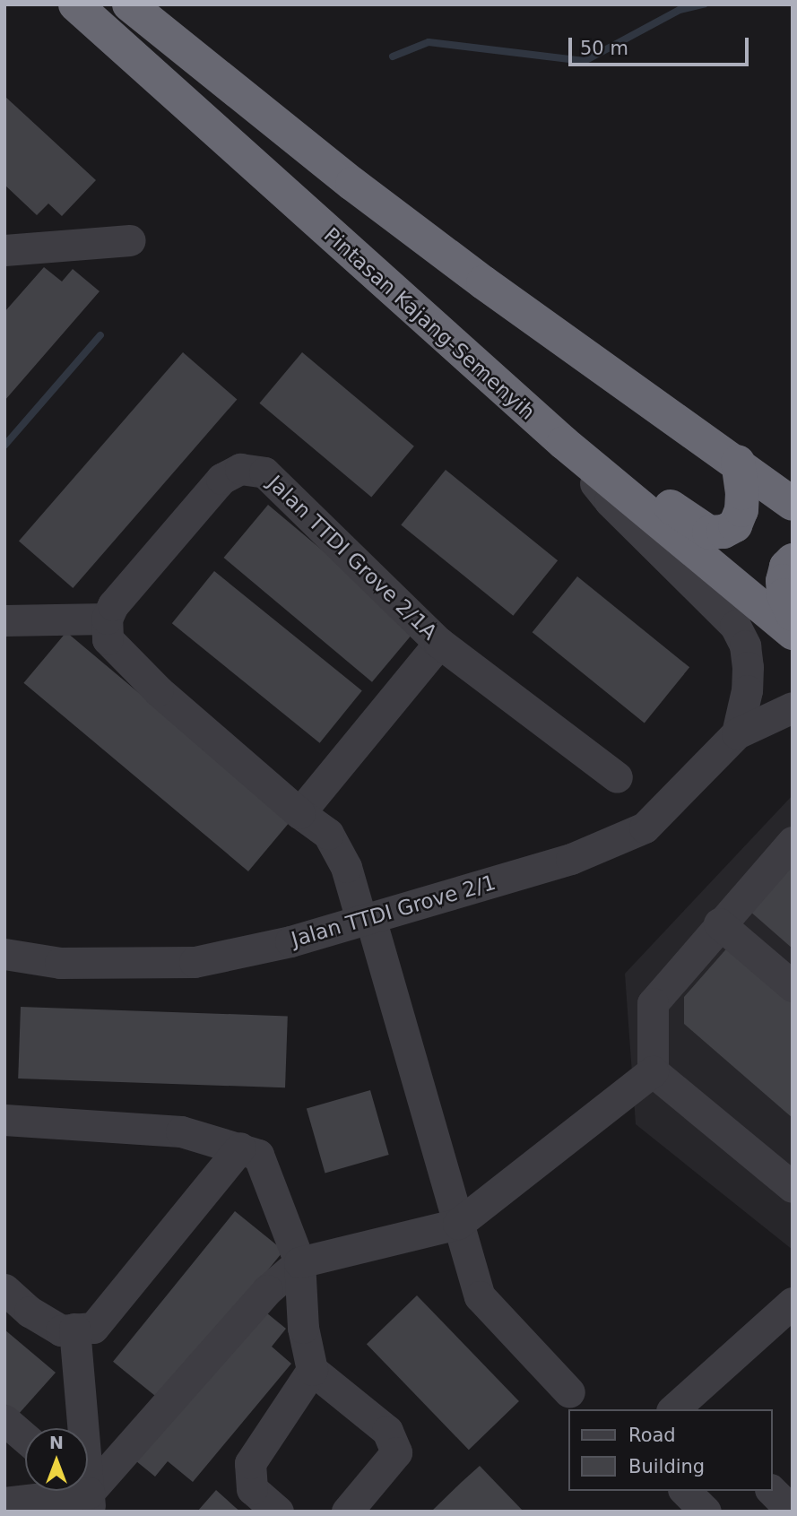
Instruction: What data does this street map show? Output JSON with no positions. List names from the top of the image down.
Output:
{
  "streets": {
    "highway": ["Pintasan Kajang-Semenyih"],
    "street": ["Jalan TTDI Grove 2/1A", "Jalan TTDI Grove 2/1"]
  },
  "legend": ["Road", "Building"],
  "scale_bar": "50 m",
  "north": "top"
}
